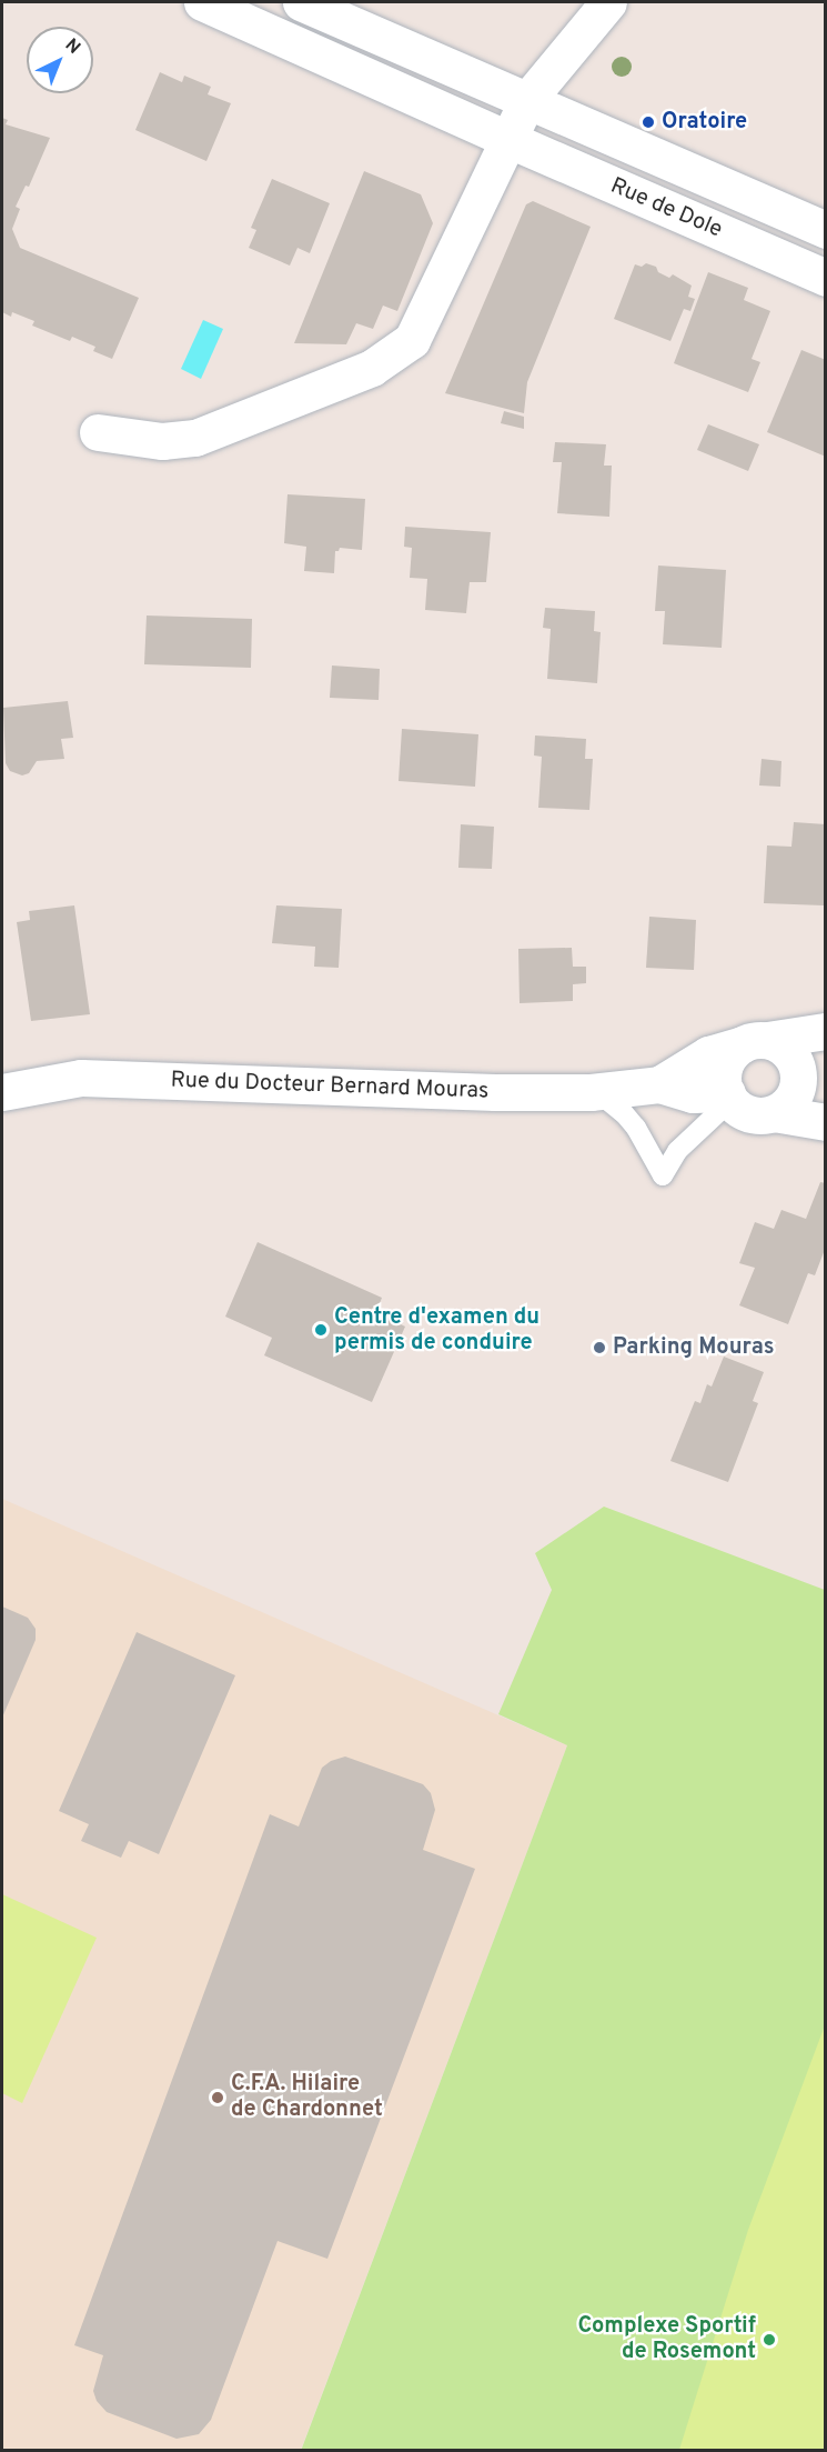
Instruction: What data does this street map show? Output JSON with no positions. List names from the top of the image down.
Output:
{
  "streets": {
    "street": ["Rue de Dole", "Rue du Docteur Bernard Mouras"]
  },
  "places": [
    "Oratoire",
    "Centre d'examen du permis de conduire",
    "Parking Mouras",
    "C.F.A. Hilaire de Chardonnet",
    "Complexe Sportif de Rosemont"
  ],
  "north": "top right"
}
